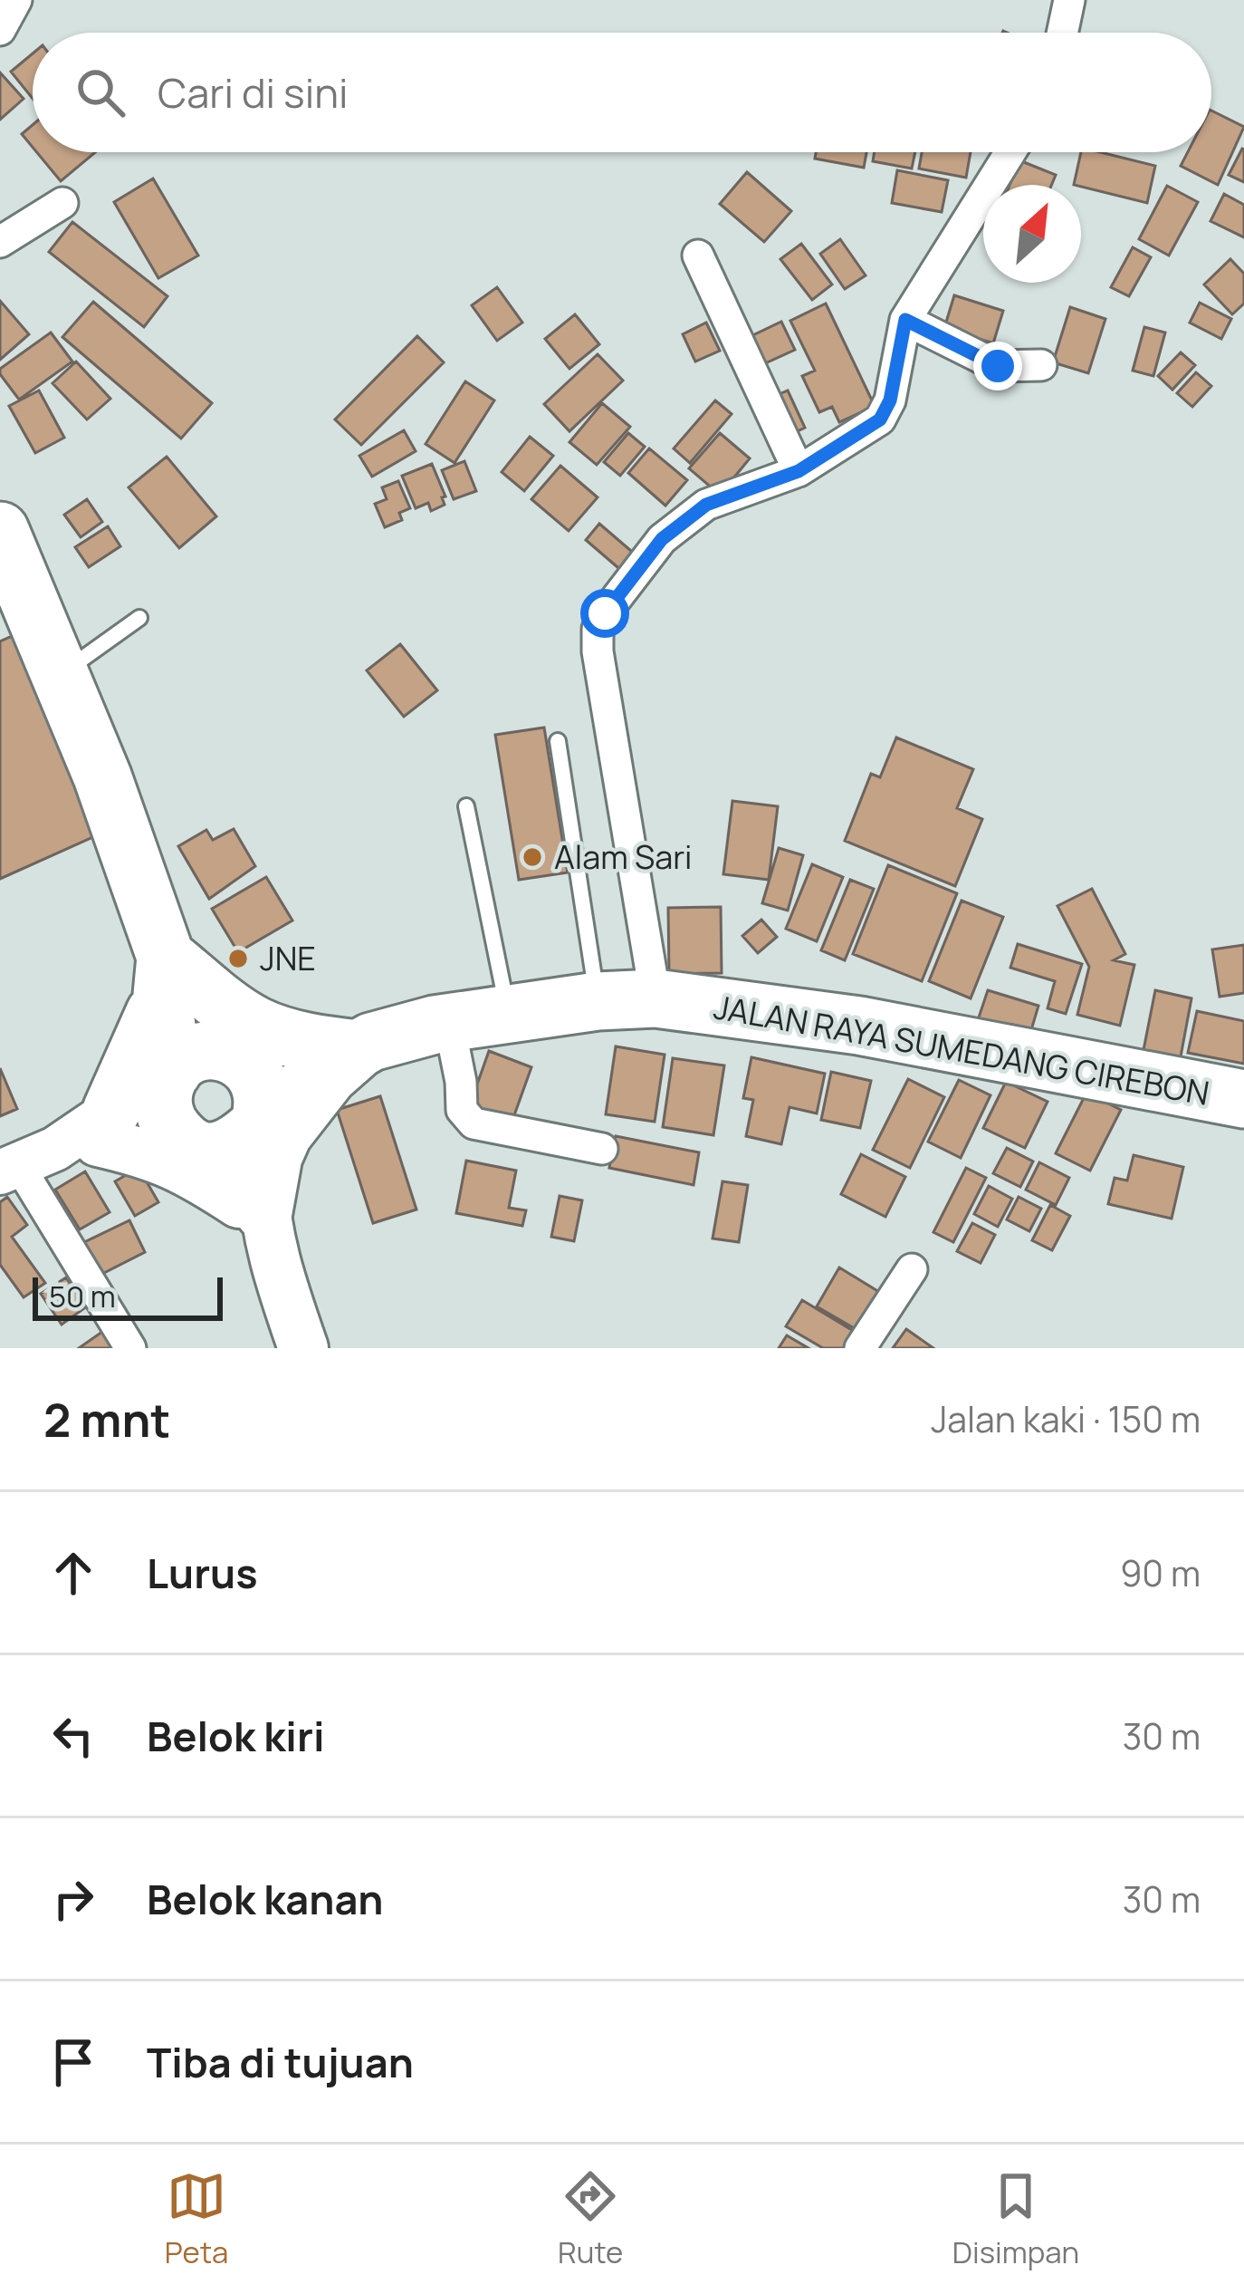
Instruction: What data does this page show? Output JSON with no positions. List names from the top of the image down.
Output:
{
  "streets": {
    "highway": ["JALAN RAYA SUMEDANG CIREBON"]
  },
  "places": ["Alam Sari", "JNE"],
  "scale_bar": "50 m",
  "north": "top right",
  "page": {
    "search": "Cari di sini",
    "scale": "50 m",
    "heading": ["2 mnt", "Jalan kaki · 150 m"],
    "list": [
      ["Lurus", "90 m"],
      ["Belok kiri", "30 m"],
      ["Belok kanan", "30 m"],
      "Tiba di tujuan"
    ],
    "nav": ["Peta", "Rute", "Disimpan"]
  }
}
